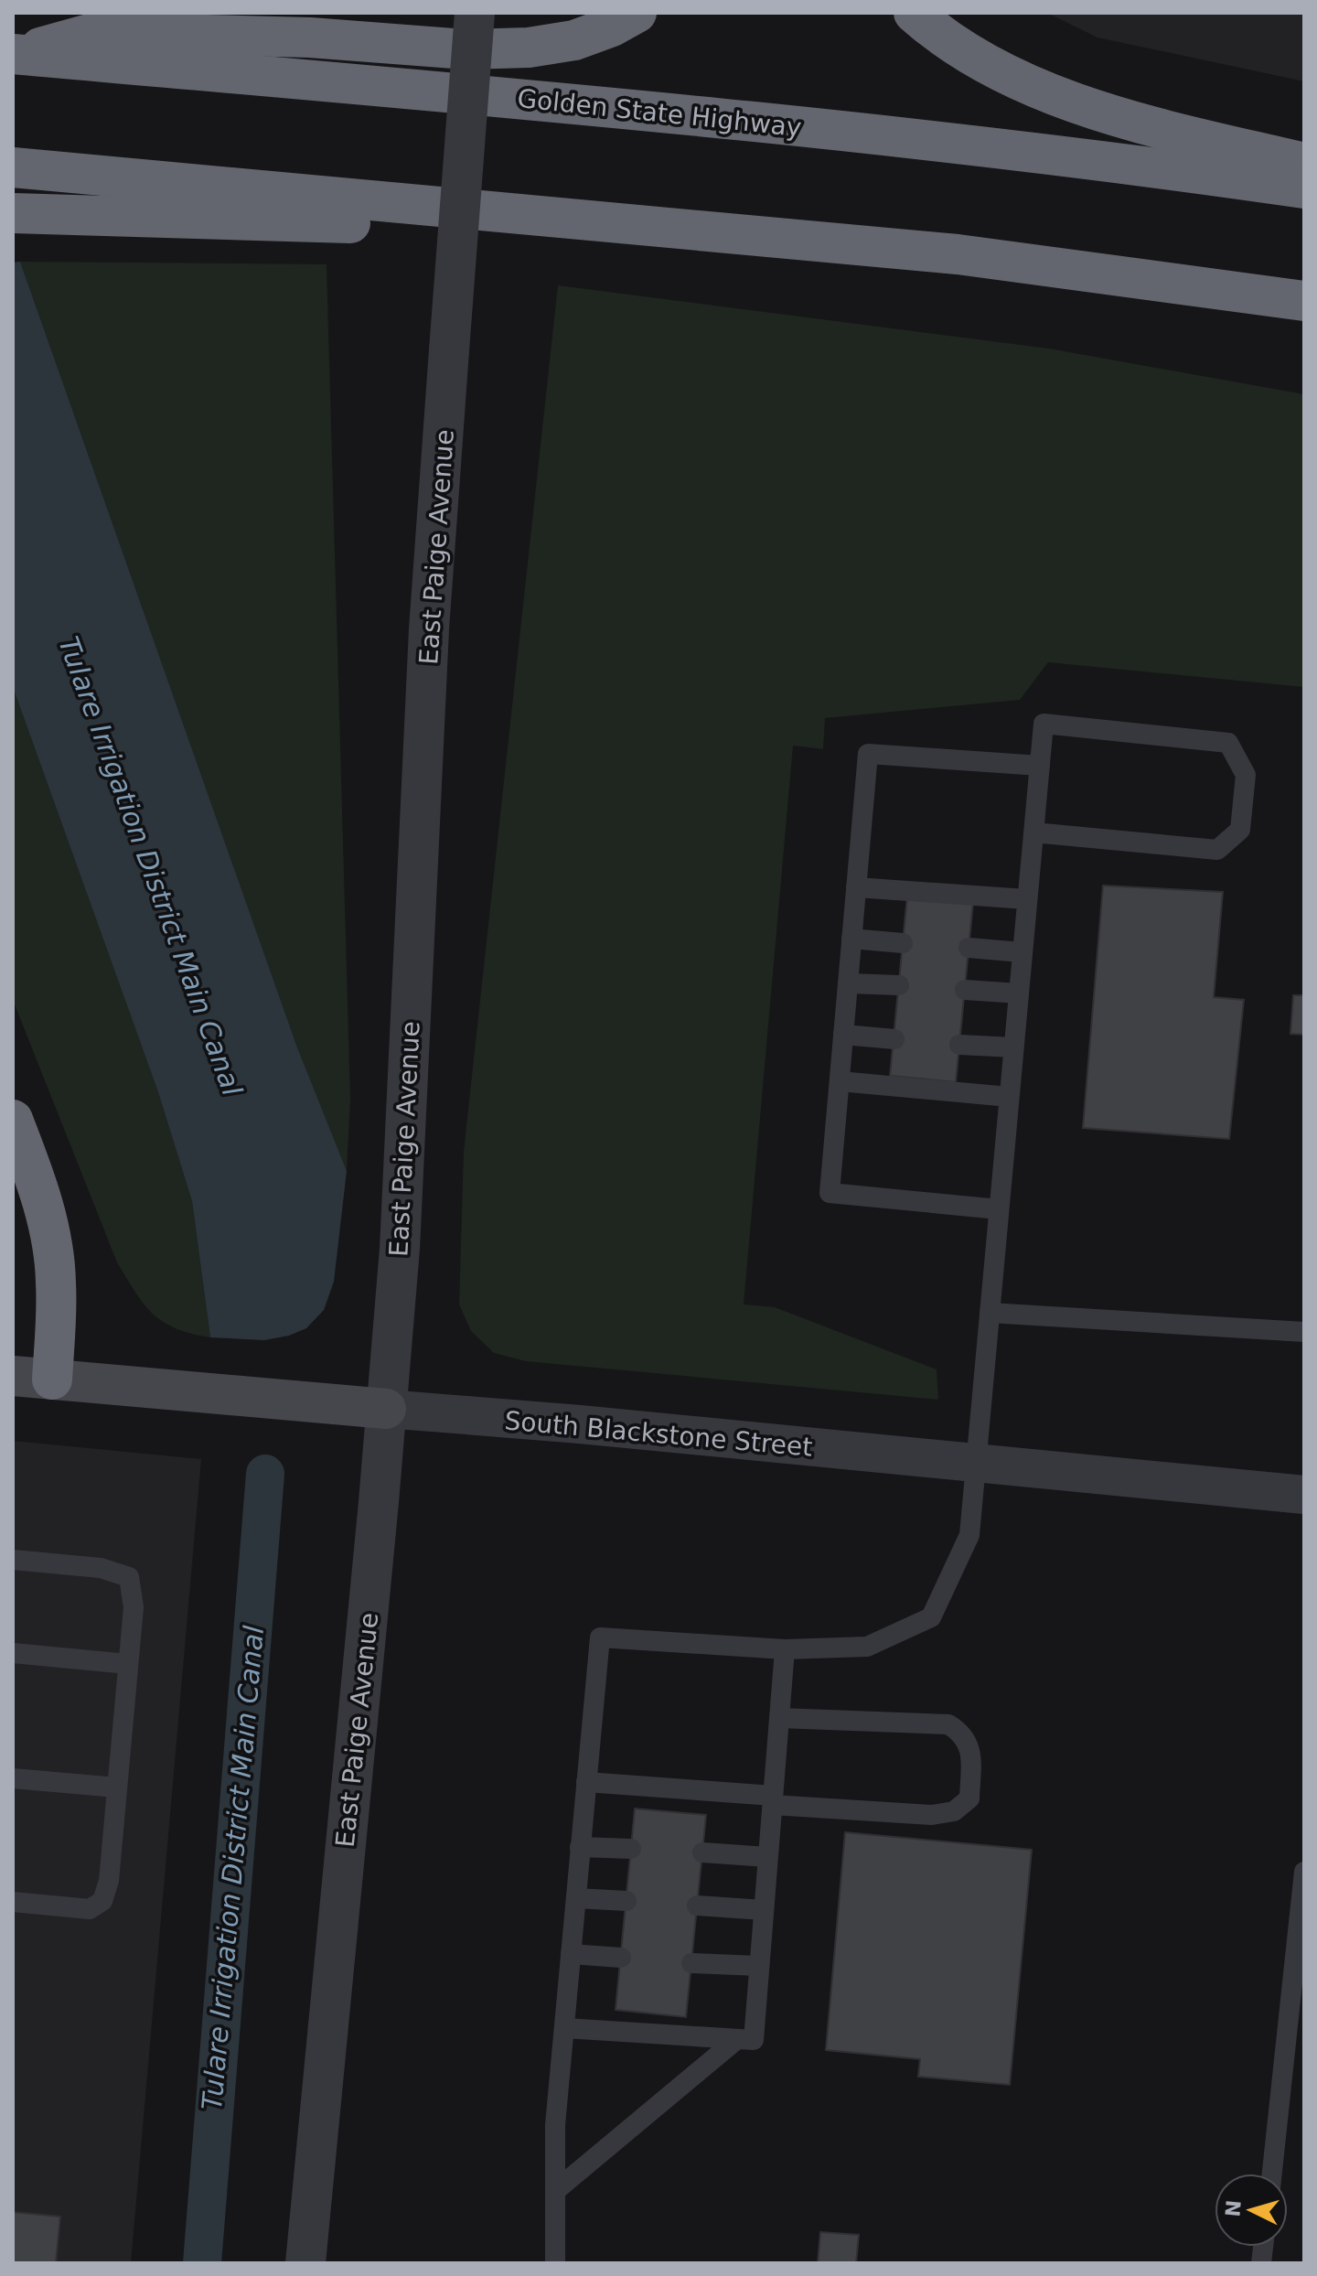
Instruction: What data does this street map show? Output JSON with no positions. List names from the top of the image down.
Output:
{
  "streets": {
    "highway": ["Golden State Highway"],
    "main road": ["South Blackstone Street"],
    "street": ["East Paige Avenue"]
  },
  "crossings": [
    ["East Paige Avenue", "South Blackstone Street"]
  ],
  "water": ["Tulare Irrigation District Main Canal"],
  "north": "left"
}
